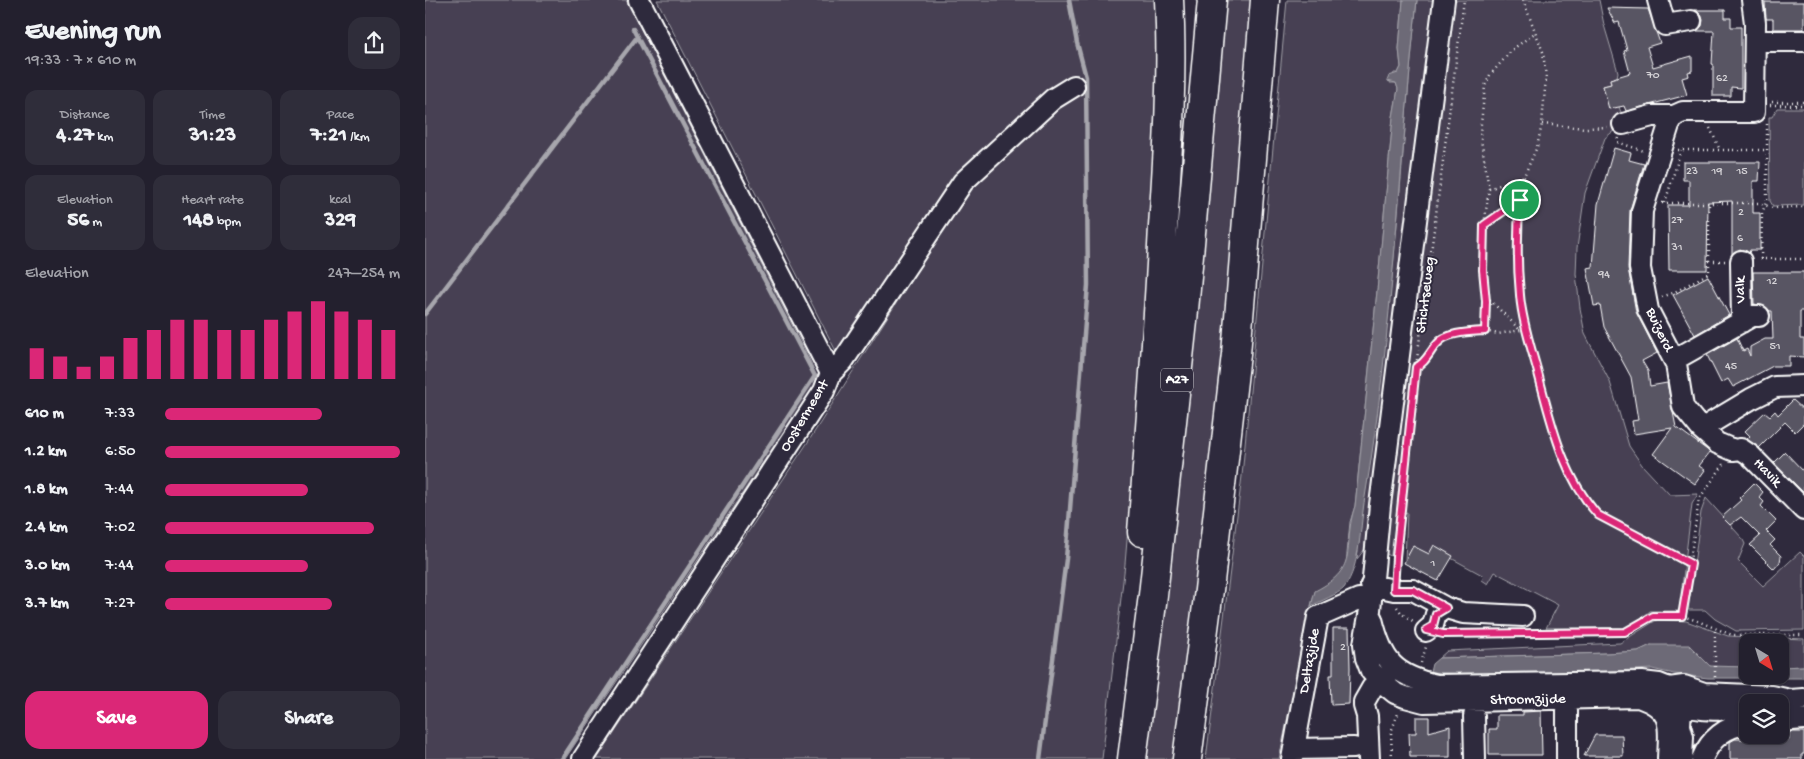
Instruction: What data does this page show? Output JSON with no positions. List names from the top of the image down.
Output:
{
  "streets": {
    "highway": ["A27"],
    "street": [
      "Valk",
      "Stichtseweg",
      "Buizerd",
      "Oostermeent",
      "Havik",
      "Deltazijde",
      "Stroomzijde"
    ]
  },
  "crossings": [
    ["Valk", "Buizerd"],
    ["Stichtseweg", "Deltazijde"],
    ["Stichtseweg", "Stroomzijde"],
    ["Buizerd", "Havik"]
  ],
  "house_numbers": [
    "70",
    "62",
    "23",
    "19",
    "15",
    "2",
    "27",
    "6",
    "31",
    "94",
    "12",
    "51",
    "45",
    "1",
    "2"
  ],
  "north": "bottom right",
  "page": {
    "heading": ["Evening run", "19:33 · 7 × 610 m"],
    "stats": [
      ["Distance", "4.27 km"],
      ["Time", "31:23"],
      ["Pace", "7:21 /km"],
      ["Elevation", "56 m"],
      ["Heart rate", "148 bpm"],
      ["kcal", "329"]
    ],
    "chart": ["Elevation", "247–254 m"],
    "list": [
      {
        "name": "610 m",
        "note": "7:33"
      },
      {
        "name": "1.2 km",
        "note": "6:50"
      },
      {
        "name": "1.8 km",
        "note": "7:44"
      },
      {
        "name": "2.4 km",
        "note": "7:02"
      },
      {
        "name": "3.0 km",
        "note": "7:44"
      },
      {
        "name": "3.7 km",
        "note": "7:27"
      }
    ],
    "buttons": ["Save", "Share"]
  }
}
